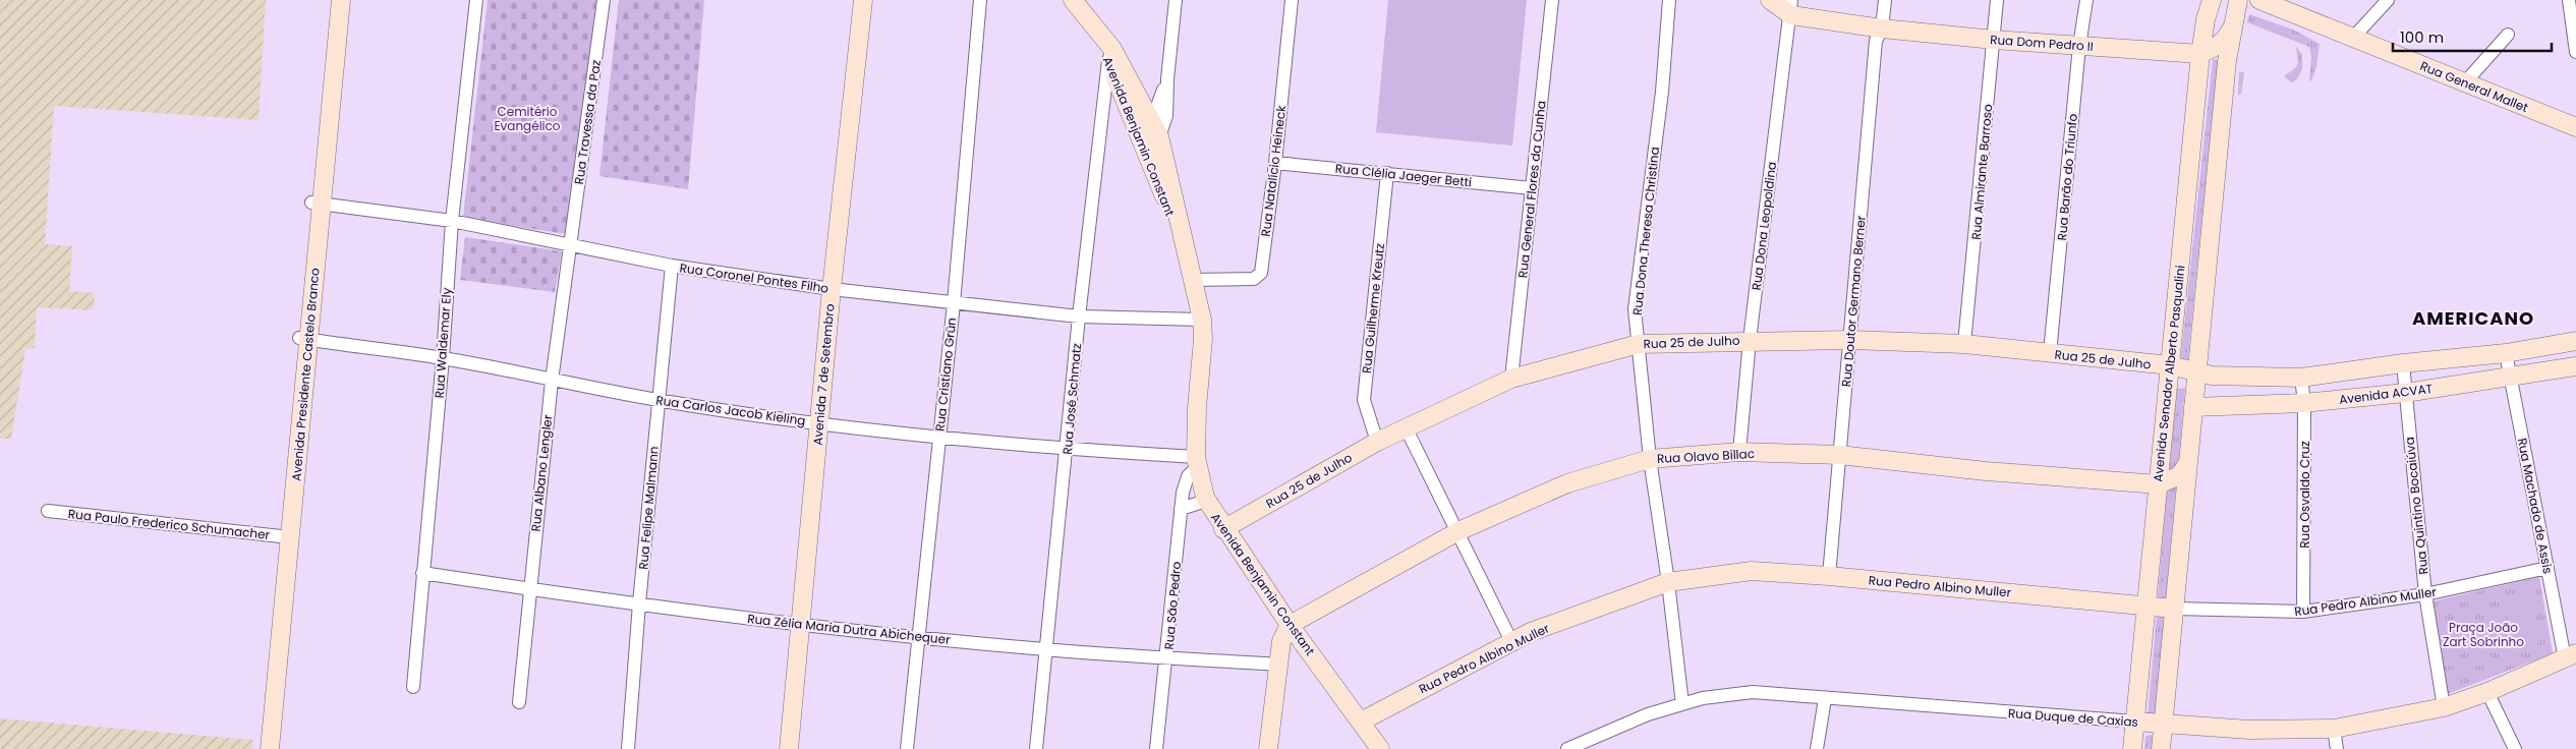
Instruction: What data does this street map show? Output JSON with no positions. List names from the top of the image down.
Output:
{
  "streets": {
    "street": [
      "Rua Dom Pedro II",
      "Rua General Mallet",
      "Rua Travessa da Paz",
      "Avenida Benjamin Constant",
      "Rua Natalício Heineck",
      "Rua Almirante Barroso",
      "Rua Clélia Jaeger Betti",
      "Rua Barão do Triunfo",
      "Rua General Flores da Cunha",
      "Rua Dona Leopoldina",
      "Rua Dona Theresa Christina",
      "Rua Coronel Pontes Filho",
      "Rua Doutor Germano Berner",
      "Rua Guilherme Kreutz",
      "Rua 25 de Julho",
      "Rua Waldemar Ely",
      "Avenida Senador Alberto Pasqualini",
      "Avenida Presidente Castelo Branco",
      "Avenida 7 de Setembro",
      "Rua Cristiano Grün",
      "Avenida ACVAT",
      "Rua José Schmatz",
      "Rua Carlos Jacob Kieling",
      "Rua Olavo Billac",
      "Rua Albano Lengler",
      "Rua Osvaldo Cruz",
      "Rua Quintino Bocaiúva",
      "Rua Machado de Assis",
      "Rua Felipe Malmann",
      "Rua Paulo Frederico Schumacher",
      "Rua Pedro Albino Muller",
      "Rua São Pedro",
      "Rua Zélia Maria Dutra Abichequer",
      "Rua Duque de Caxias"
    ]
  },
  "crossings": [
    ["Rua Dom Pedro II", "Rua Almirante Barroso"],
    ["Rua Dom Pedro II", "Rua Barão do Triunfo"],
    ["Rua Dom Pedro II", "Rua Dona Leopoldina"],
    ["Rua Dom Pedro II", "Rua Doutor Germano Berner"],
    ["Rua Dom Pedro II", "Avenida Senador Alberto Pasqualini"],
    ["Rua Travessa da Paz", "Rua Coronel Pontes Filho"],
    ["Rua Travessa da Paz", "Rua Albano Lengler"],
    ["Avenida Benjamin Constant", "Rua Natalício Heineck"],
    ["Avenida Benjamin Constant", "Rua Coronel Pontes Filho"],
    ["Avenida Benjamin Constant", "Rua 25 de Julho"],
    ["Avenida Benjamin Constant", "Rua José Schmatz"],
    ["Avenida Benjamin Constant", "Rua Carlos Jacob Kieling"],
    ["Avenida Benjamin Constant", "Rua Olavo Billac"],
    ["Avenida Benjamin Constant", "Rua Pedro Albino Muller"],
    ["Avenida Benjamin Constant", "Rua São Pedro"],
    ["Rua Natalício Heineck", "Rua Clélia Jaeger Betti"],
    ["Rua Almirante Barroso", "Rua 25 de Julho"],
    ["Rua Clélia Jaeger Betti", "Rua General Flores da Cunha"],
    ["Rua Clélia Jaeger Betti", "Rua Guilherme Kreutz"],
    ["Rua Barão do Triunfo", "Rua 25 de Julho"],
    ["Rua General Flores da Cunha", "Rua 25 de Julho"],
    ["Rua Dona Leopoldina", "Rua 25 de Julho"],
    ["Rua Dona Leopoldina", "Rua Olavo Billac"],
    ["Rua Dona Theresa Christina", "Rua 25 de Julho"],
    ["Rua Dona Theresa Christina", "Rua Olavo Billac"],
    ["Rua Dona Theresa Christina", "Rua Pedro Albino Muller"],
    ["Rua Dona Theresa Christina", "Rua Duque de Caxias"],
    ["Rua Coronel Pontes Filho", "Rua Waldemar Ely"],
    ["Rua Coronel Pontes Filho", "Avenida Presidente Castelo Branco"],
    ["Rua Coronel Pontes Filho", "Avenida 7 de Setembro"],
    ["Rua Coronel Pontes Filho", "Rua Cristiano Grün"],
    ["Rua Coronel Pontes Filho", "Rua José Schmatz"],
    ["Rua Coronel Pontes Filho", "Rua Albano Lengler"],
    ["Rua Coronel Pontes Filho", "Rua Felipe Malmann"],
    ["Rua Doutor Germano Berner", "Rua 25 de Julho"],
    ["Rua Doutor Germano Berner", "Rua Olavo Billac"],
    ["Rua Doutor Germano Berner", "Rua Pedro Albino Muller"],
    ["Rua Guilherme Kreutz", "Rua 25 de Julho"],
    ["Rua 25 de Julho", "Avenida Senador Alberto Pasqualini"],
    ["Rua Waldemar Ely", "Rua Carlos Jacob Kieling"],
    ["Rua Waldemar Ely", "Rua Zélia Maria Dutra Abichequer"],
    ["Avenida Senador Alberto Pasqualini", "Avenida ACVAT"],
    ["Avenida Senador Alberto Pasqualini", "Rua Olavo Billac"],
    ["Avenida Senador Alberto Pasqualini", "Rua Pedro Albino Muller"],
    ["Avenida Senador Alberto Pasqualini", "Rua Duque de Caxias"],
    ["Avenida Presidente Castelo Branco", "Rua Carlos Jacob Kieling"],
    ["Avenida Presidente Castelo Branco", "Rua Paulo Frederico Schumacher"],
    ["Avenida 7 de Setembro", "Rua Carlos Jacob Kieling"],
    ["Avenida 7 de Setembro", "Rua Zélia Maria Dutra Abichequer"],
    ["Rua Cristiano Grün", "Rua Carlos Jacob Kieling"],
    ["Rua Cristiano Grün", "Rua Zélia Maria Dutra Abichequer"],
    ["Avenida ACVAT", "Rua Osvaldo Cruz"],
    ["Avenida ACVAT", "Rua Quintino Bocaiúva"],
    ["Avenida ACVAT", "Rua Machado de Assis"],
    ["Rua José Schmatz", "Rua Carlos Jacob Kieling"],
    ["Rua José Schmatz", "Rua Zélia Maria Dutra Abichequer"],
    ["Rua Carlos Jacob Kieling", "Rua Albano Lengler"],
    ["Rua Carlos Jacob Kieling", "Rua Felipe Malmann"],
    ["Rua Carlos Jacob Kieling", "Rua São Pedro"],
    ["Rua Albano Lengler", "Rua Zélia Maria Dutra Abichequer"],
    ["Rua Osvaldo Cruz", "Rua Pedro Albino Muller"],
    ["Rua Quintino Bocaiúva", "Rua Pedro Albino Muller"],
    ["Rua Quintino Bocaiúva", "Rua Duque de Caxias"],
    ["Rua Machado de Assis", "Rua Pedro Albino Muller"],
    ["Rua Machado de Assis", "Rua Duque de Caxias"],
    ["Rua Felipe Malmann", "Rua Zélia Maria Dutra Abichequer"],
    ["Rua São Pedro", "Rua Zélia Maria Dutra Abichequer"]
  ],
  "districts": ["AMERICANO"],
  "parks": ["Cemitério Evangélico", "Praça João Zart Sobrinho"],
  "scale_bar": "100 m"
}
